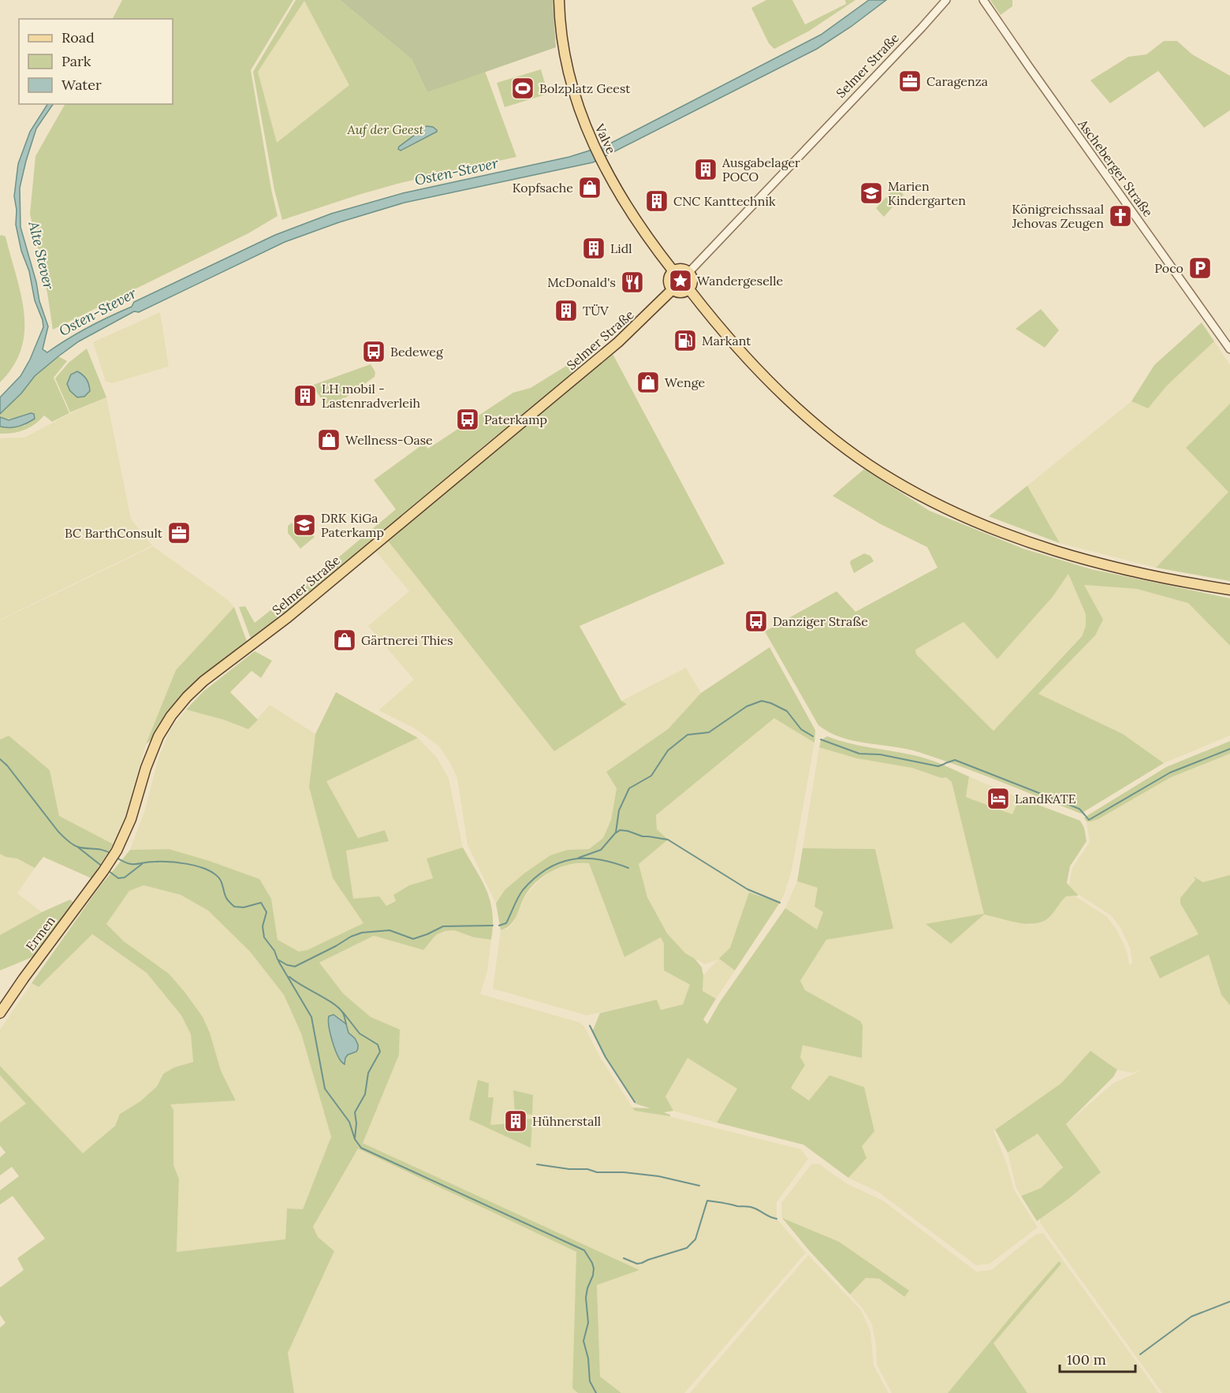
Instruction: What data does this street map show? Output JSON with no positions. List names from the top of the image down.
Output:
{
  "streets": {
    "main road": ["Selmer Straße", "Valve", "Ermen"],
    "street": ["Ascheberger Straße"]
  },
  "crossings": [
    ["Selmer Straße", "Valve"],
    ["Selmer Straße", "Ermen"]
  ],
  "water": ["Osten-Stever", "Alte Stever"],
  "parks": ["Auf der Geest"],
  "places": {
    "office": ["Caragenza", "BC BarthConsult"],
    "sports": ["Bolzplatz Geest"],
    "building": [
      "Ausgabelager POCO",
      "CNC Kanttechnik",
      "Lidl",
      "TÜV",
      "LH mobil - Lastenradverleih",
      "Hühnerstall"
    ],
    "shop": [
      "Kopfsache",
      "Wenge",
      "Wellness-Oase",
      "Gärtnerei Thies"
    ],
    "school or university": ["Marien Kindergarten", "DRK KiGa Paterkamp"],
    "church": ["Königreichssaal Jehovas Zeugen"],
    "parking": ["Poco"],
    "place": ["Wandergeselle"],
    "restaurant": ["McDonald's"],
    "fuel station": ["Markant"],
    "bus stop": ["Bedeweg", "Paterkamp", "Danziger Straße"],
    "hotel": ["LandKATE"]
  },
  "legend": ["Road", "Park", "Water"],
  "scale_bar": "100 m"
}
